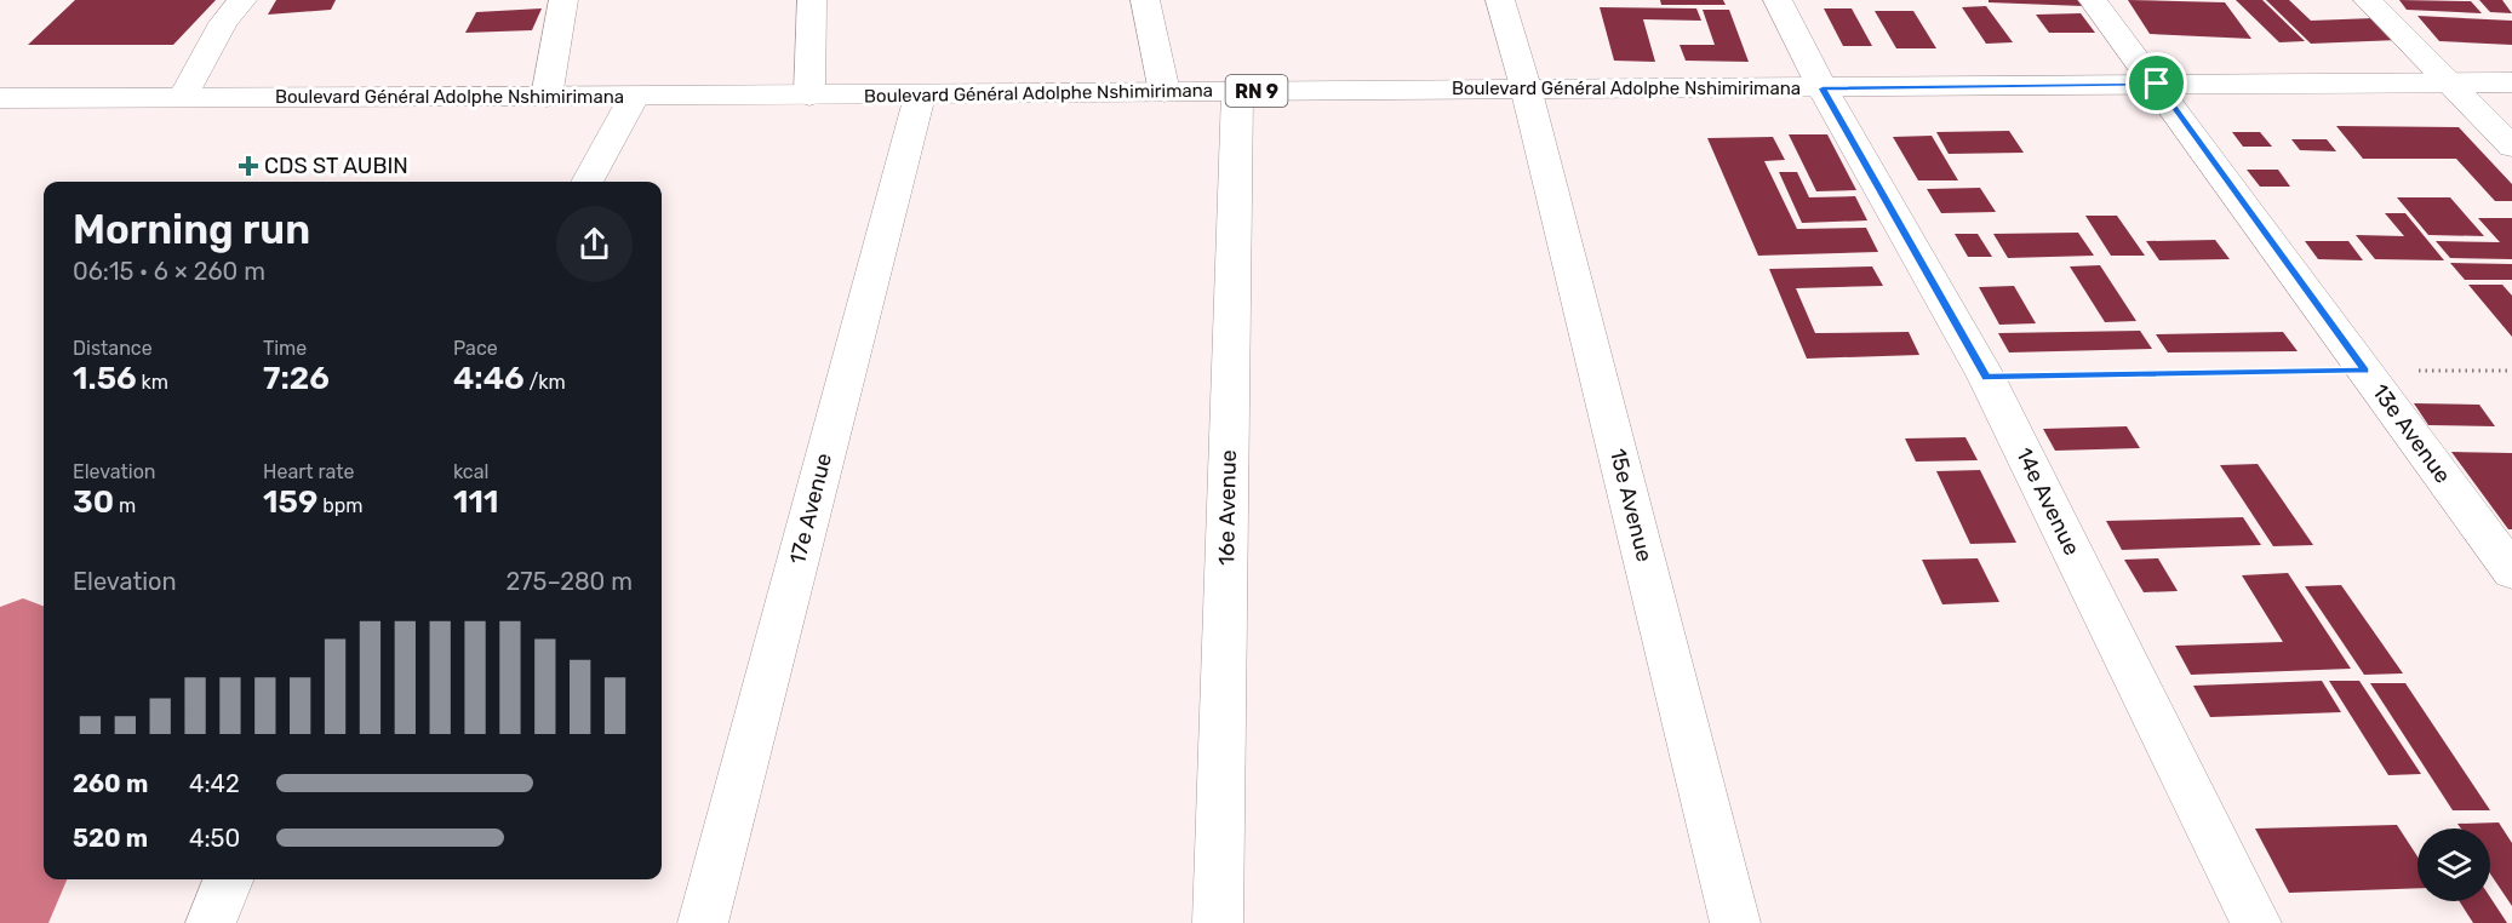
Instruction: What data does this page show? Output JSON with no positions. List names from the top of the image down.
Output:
{
  "streets": {
    "street": [
      "Boulevard Général Adolphe Nshimirimana",
      "RN 9",
      "13e Avenue",
      "14e Avenue",
      "15e Avenue",
      "16e Avenue",
      "17e Avenue"
    ]
  },
  "crossings": [
    ["Boulevard Général Adolphe Nshimirimana", "13e Avenue"],
    ["Boulevard Général Adolphe Nshimirimana", "14e Avenue"],
    ["Boulevard Général Adolphe Nshimirimana", "15e Avenue"],
    ["Boulevard Général Adolphe Nshimirimana", "16e Avenue"],
    ["Boulevard Général Adolphe Nshimirimana", "17e Avenue"]
  ],
  "places": {
    "health": ["CDS ST AUBIN"]
  },
  "page": {
    "heading": ["Morning run", "06:15 · 6 × 260 m"],
    "stats": [
      ["Distance", "1.56 km"],
      ["Time", "7:26"],
      ["Pace", "4:46 /km"],
      ["Elevation", "30 m"],
      ["Heart rate", "159 bpm"],
      ["kcal", "111"]
    ],
    "chart": ["Elevation", "275–280 m"],
    "list": [
      {
        "name": "260 m",
        "note": "4:42"
      },
      {
        "name": "520 m",
        "note": "4:50"
      }
    ]
  }
}
